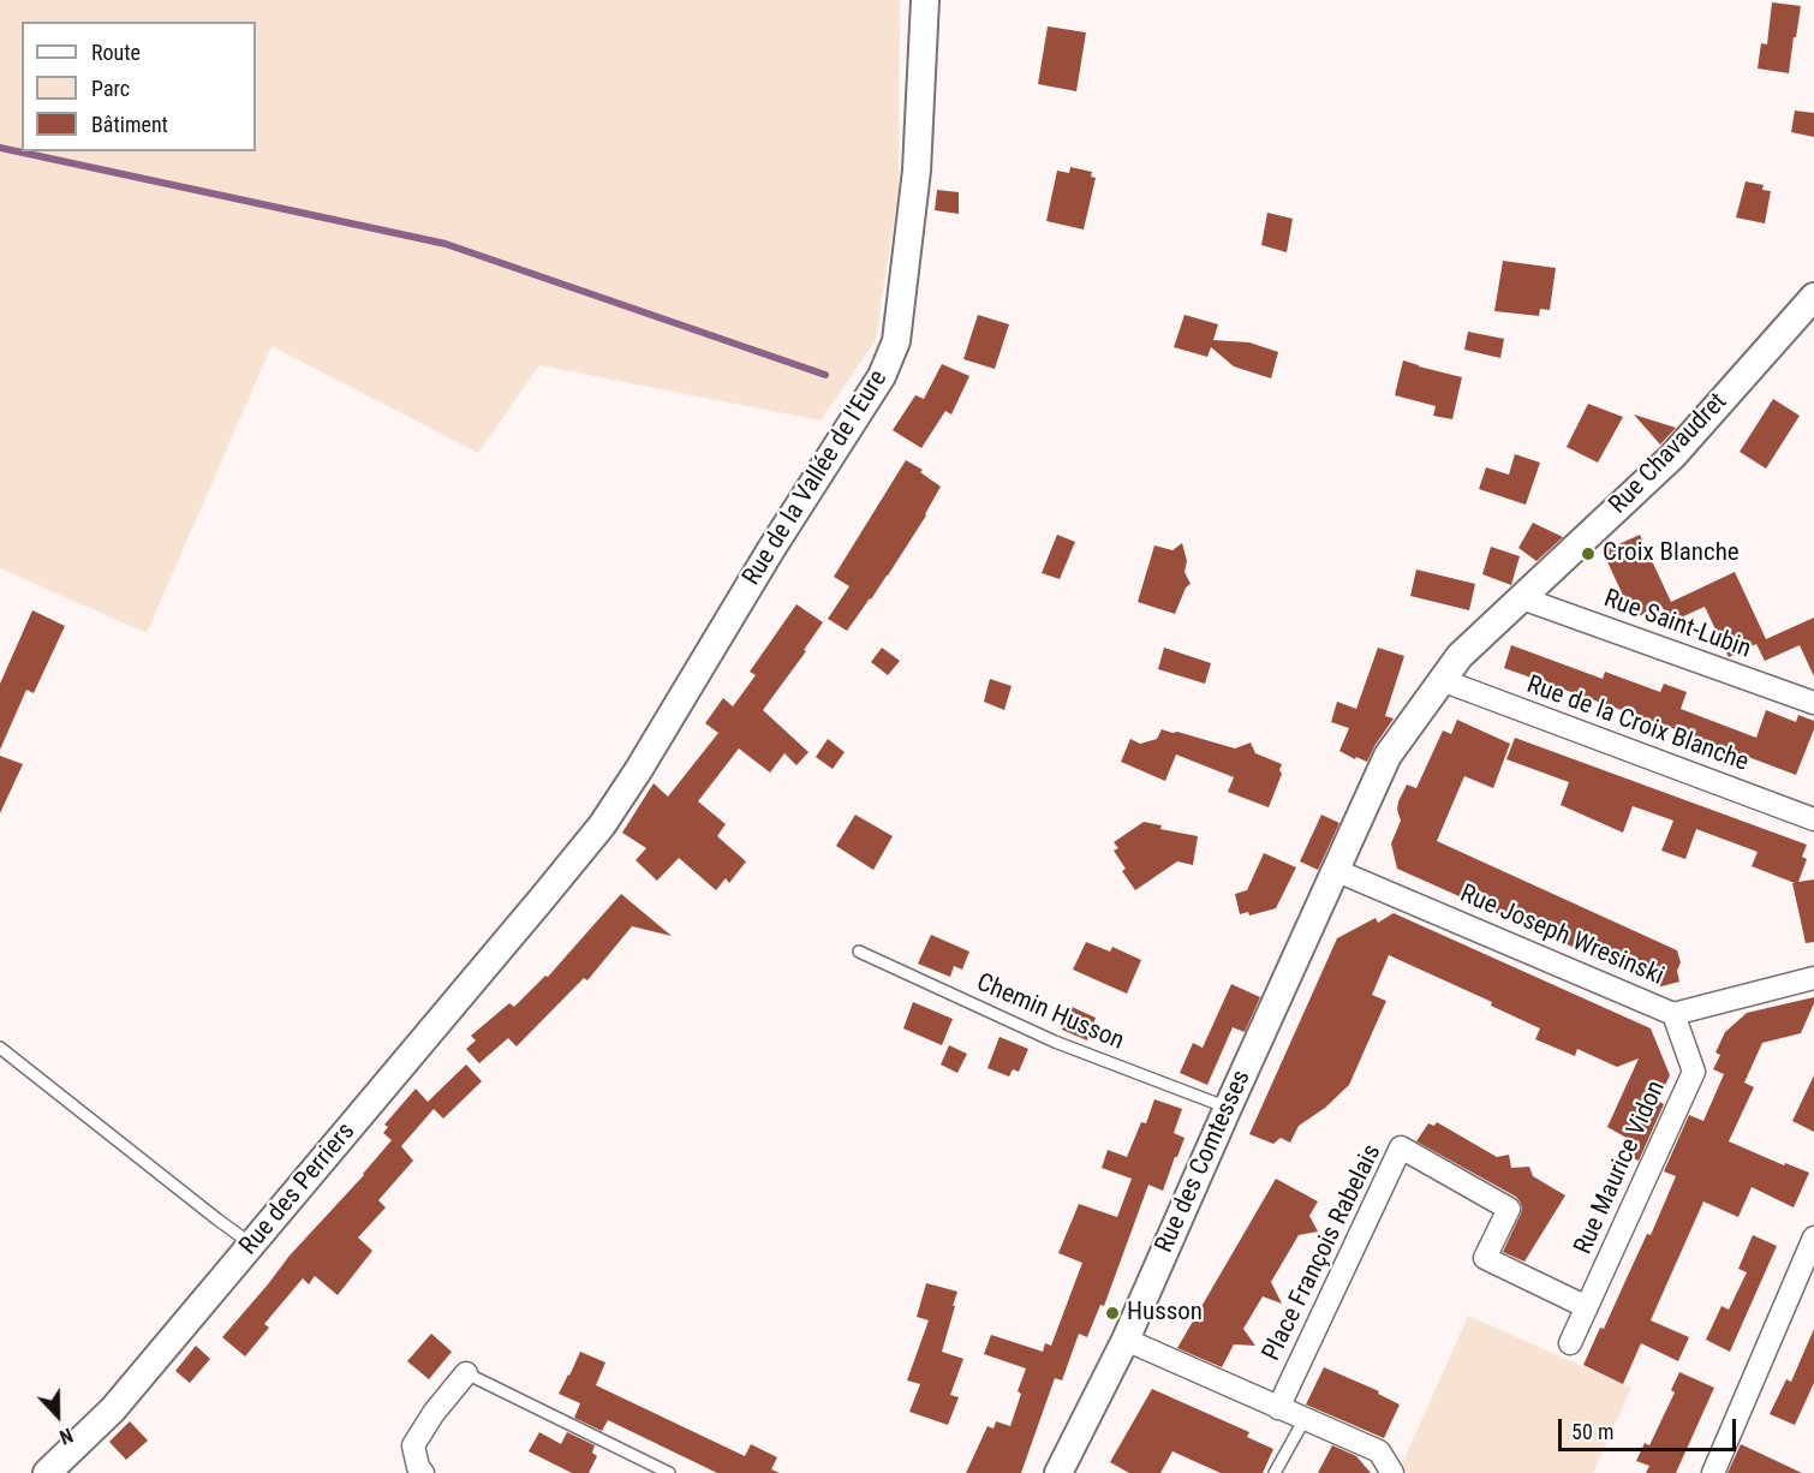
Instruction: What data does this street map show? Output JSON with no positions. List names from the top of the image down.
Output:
{
  "streets": {
    "street": [
      "Rue Chavaudret",
      "Rue de la Vallée de l'Eure",
      "Rue Saint-Lubin",
      "Rue de la Croix Blanche",
      "Rue Joseph Wresinski",
      "Rue des Comtesses",
      "Rue Maurice Vidon",
      "Rue des Perriers",
      "Place François Rabelais"
    ],
    "lane": ["Chemin Husson"]
  },
  "crossings": [
    ["Rue Chavaudret", "Rue Saint-Lubin"],
    ["Rue Chavaudret", "Rue de la Croix Blanche"],
    ["Rue Chavaudret", "Rue Joseph Wresinski"],
    ["Rue Chavaudret", "Rue des Comtesses"],
    ["Rue de la Vallée de l'Eure", "Rue des Perriers"],
    ["Rue Joseph Wresinski", "Rue des Comtesses"],
    ["Rue Joseph Wresinski", "Rue Maurice Vidon"],
    ["Chemin Husson", "Rue des Comtesses"],
    ["Rue Maurice Vidon", "Place François Rabelais"]
  ],
  "places": ["Croix Blanche", "Husson"],
  "legend": ["Route", "Parc", "Bâtiment"],
  "scale_bar": "50 m",
  "north": "bottom"
}
